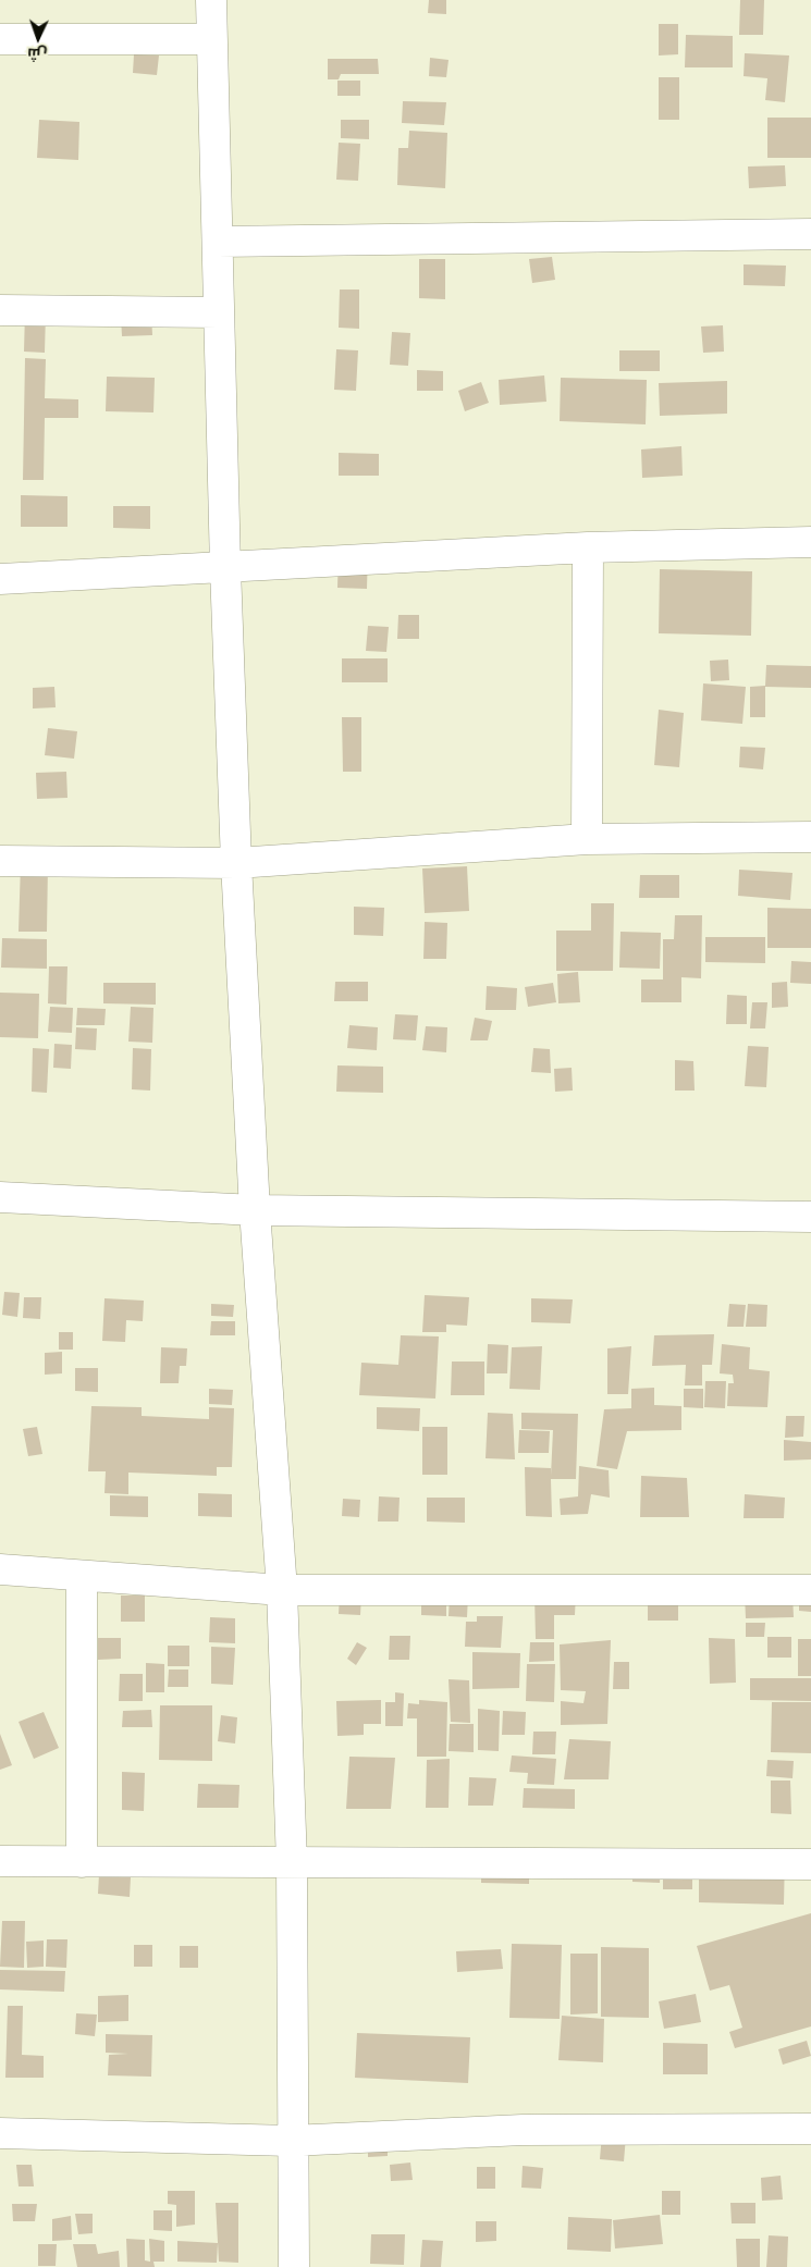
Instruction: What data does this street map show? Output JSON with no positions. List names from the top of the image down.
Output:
{
  "north": "bottom"
}
